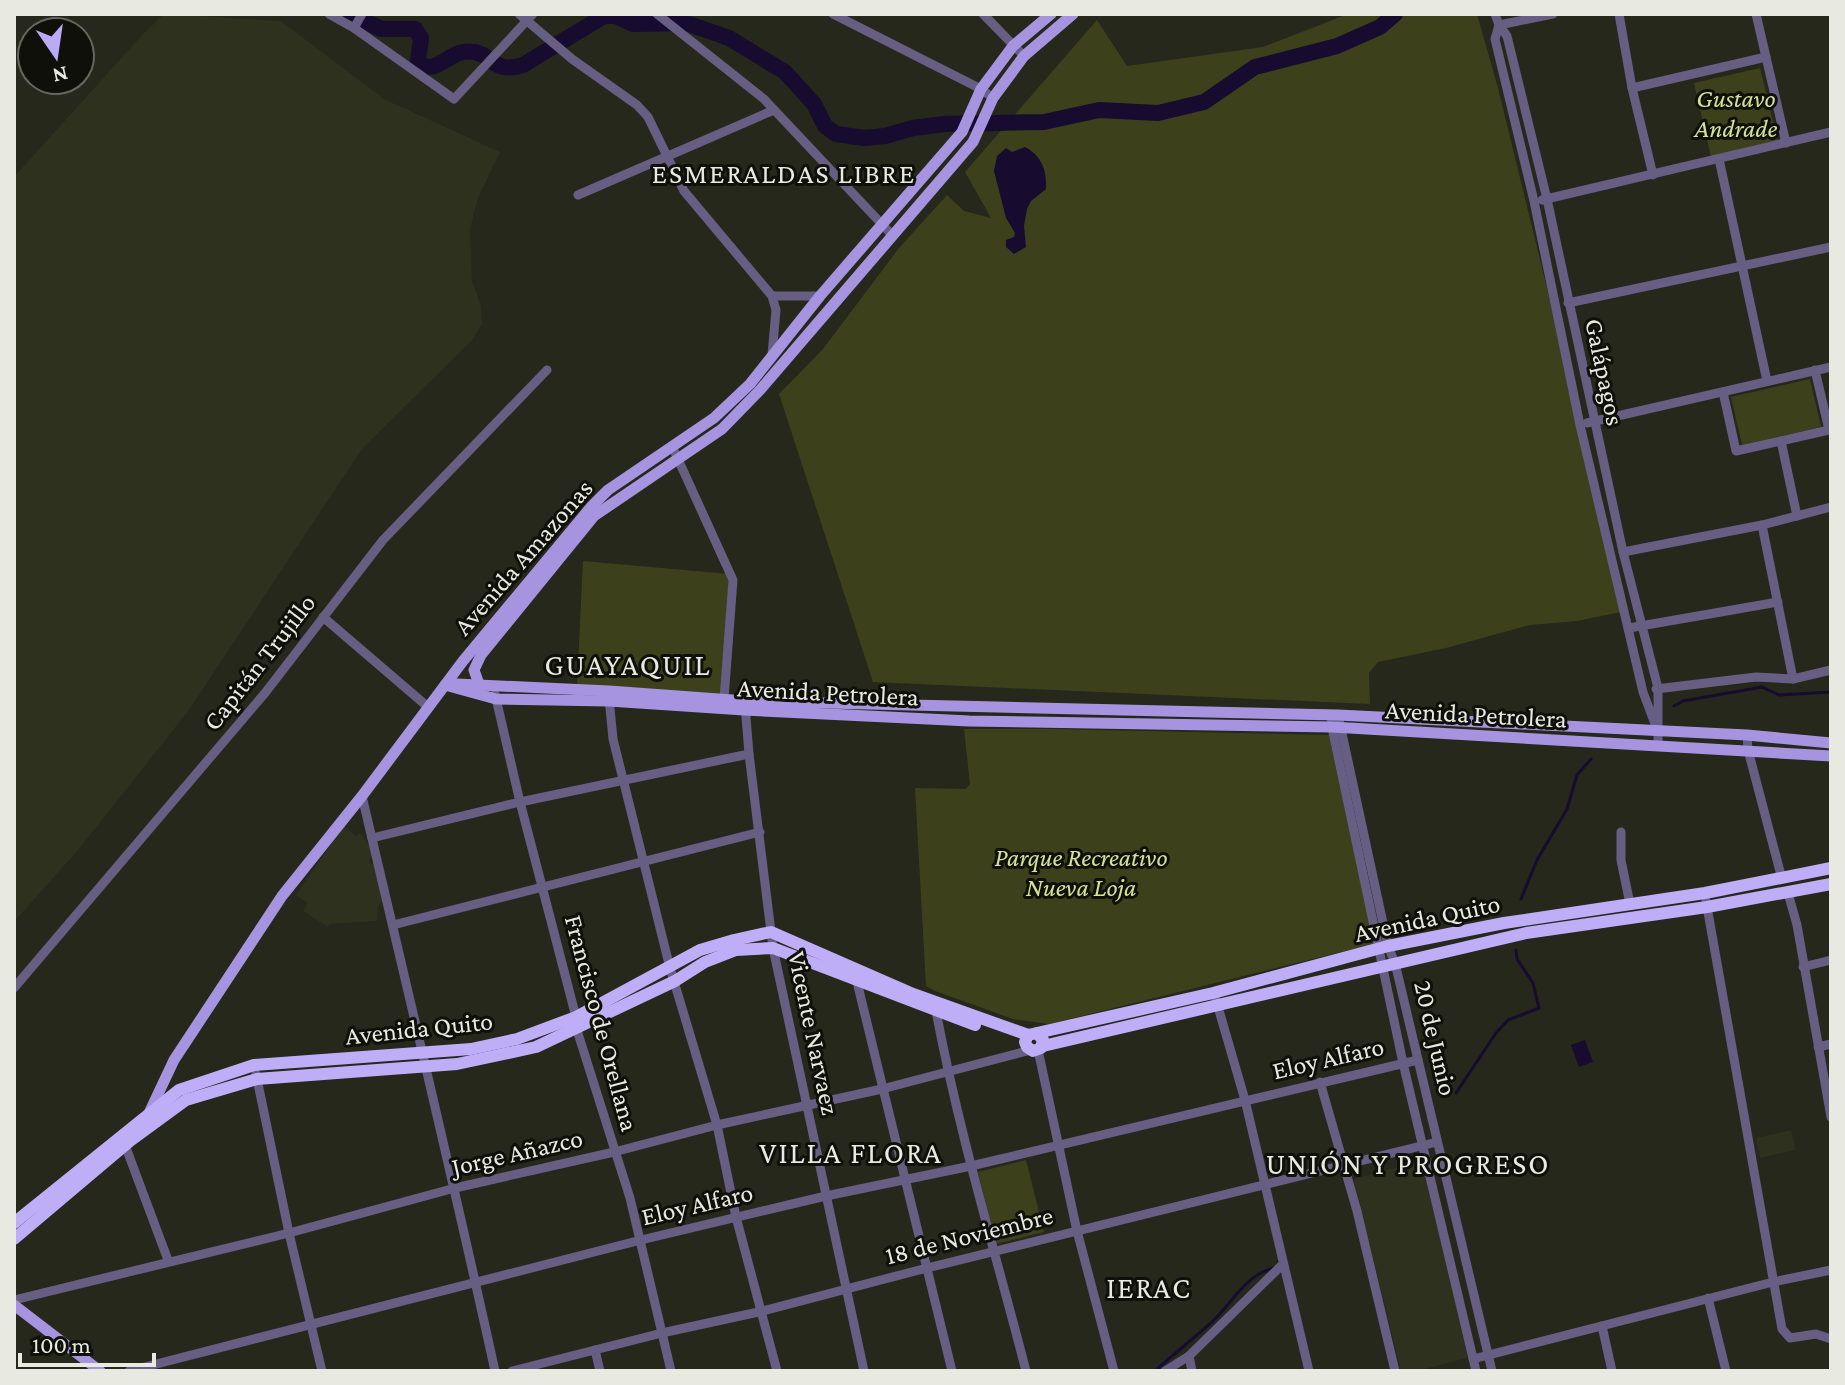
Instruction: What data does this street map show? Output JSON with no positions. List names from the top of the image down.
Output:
{
  "streets": {
    "highway": ["Avenida Quito"],
    "main road": ["Avenida Amazonas", "Avenida Petrolera"],
    "street": [
      "Galápagos",
      "Capitán Trujillo",
      "Francisco de Orellana",
      "Vicente Narvaez",
      "20 de Junio",
      "Eloy Alfaro",
      "Jorge Añazco",
      "18 de Noviembre"
    ]
  },
  "crossings": [
    ["Galápagos", "Avenida Petrolera"],
    ["Avenida Amazonas", "Avenida Petrolera"],
    ["Avenida Amazonas", "Avenida Quito"],
    ["Avenida Petrolera", "Francisco de Orellana"],
    ["Avenida Petrolera", "Vicente Narvaez"],
    ["Avenida Petrolera", "20 de Junio"],
    ["Avenida Quito", "Francisco de Orellana"],
    ["Avenida Quito", "Vicente Narvaez"],
    ["Avenida Quito", "20 de Junio"],
    ["Avenida Quito", "Jorge Añazco"],
    ["Francisco de Orellana", "Eloy Alfaro"],
    ["Francisco de Orellana", "Jorge Añazco"],
    ["Francisco de Orellana", "18 de Noviembre"],
    ["Vicente Narvaez", "Eloy Alfaro"],
    ["Vicente Narvaez", "Jorge Añazco"],
    ["Vicente Narvaez", "18 de Noviembre"],
    ["20 de Junio", "Eloy Alfaro"],
    ["20 de Junio", "18 de Noviembre"]
  ],
  "districts": [
    "ESMERALDAS LIBRE",
    "GUAYAQUIL",
    "VILLA FLORA",
    "UNIÓN Y PROGRESO",
    "IERAC"
  ],
  "parks": ["Gustavo Andrade", "Parque Recreativo Nueva Loja"],
  "scale_bar": "100 m",
  "north": "bottom"
}
